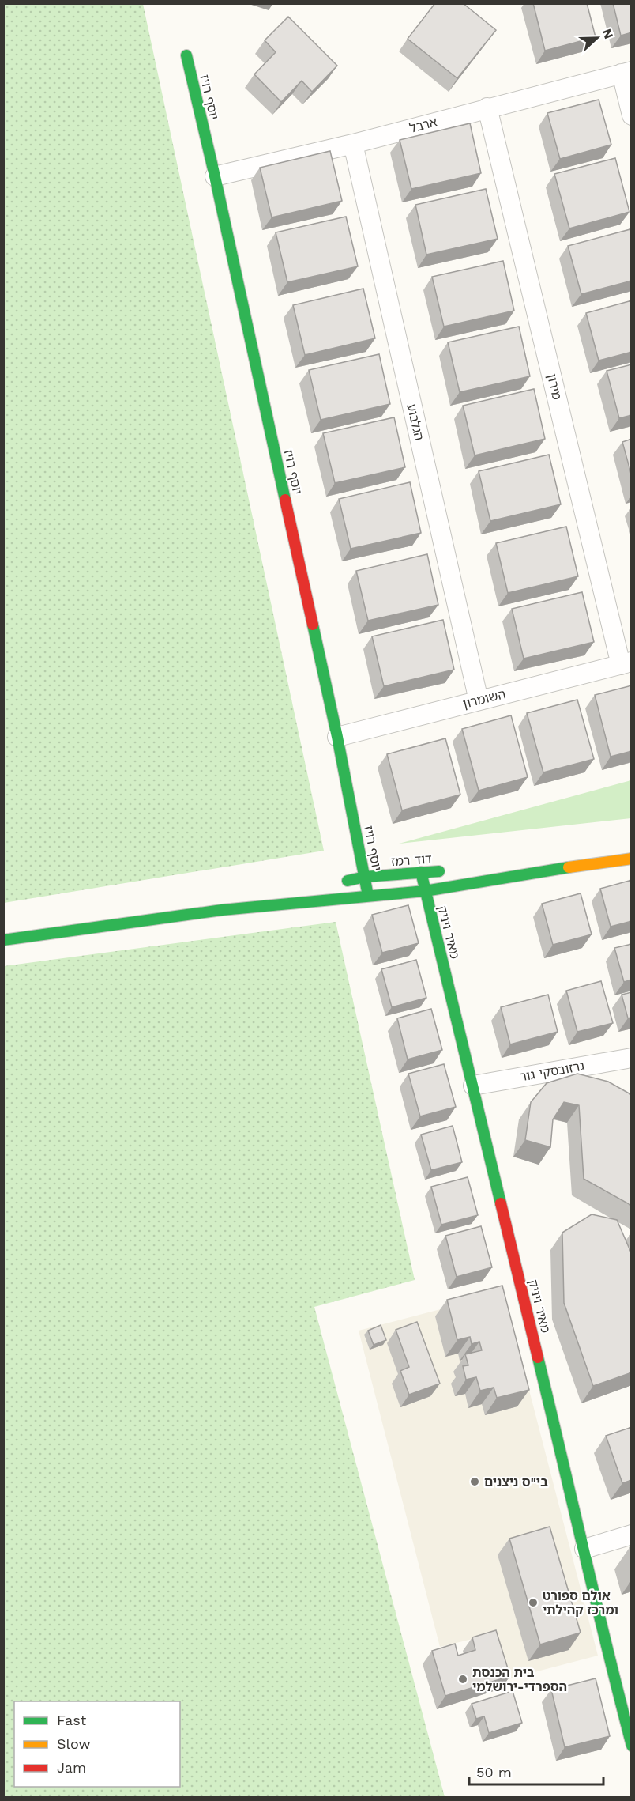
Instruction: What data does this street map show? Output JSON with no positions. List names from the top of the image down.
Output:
{
  "streets": {
    "street": [
      "יוסף רויז",
      "ארבל",
      "מירון",
      "הגלבוע",
      "השומרון",
      "דוד רמז",
      "מאיר ויניק",
      "גרזובסקי גור"
    ]
  },
  "crossings": [
    ["יוסף רויז", "ארבל"],
    ["יוסף רויז", "השומרון"],
    ["יוסף רויז", "דוד רמז"],
    ["ארבל", "מירון"],
    ["ארבל", "הגלבוע"],
    ["מירון", "השומרון"],
    ["הגלבוע", "השומרון"],
    ["דוד רמז", "מאיר ויניק"],
    ["מאיר ויניק", "גרזובסקי גור"]
  ],
  "places": ["בי\"ס ניצנים", "אולם ספורט ומרכז קהילתי", "בית הכנסת הספרדי-ירושלמי"],
  "legend": ["Fast", "Slow", "Jam"],
  "scale_bar": "50 m",
  "north": "right"
}
